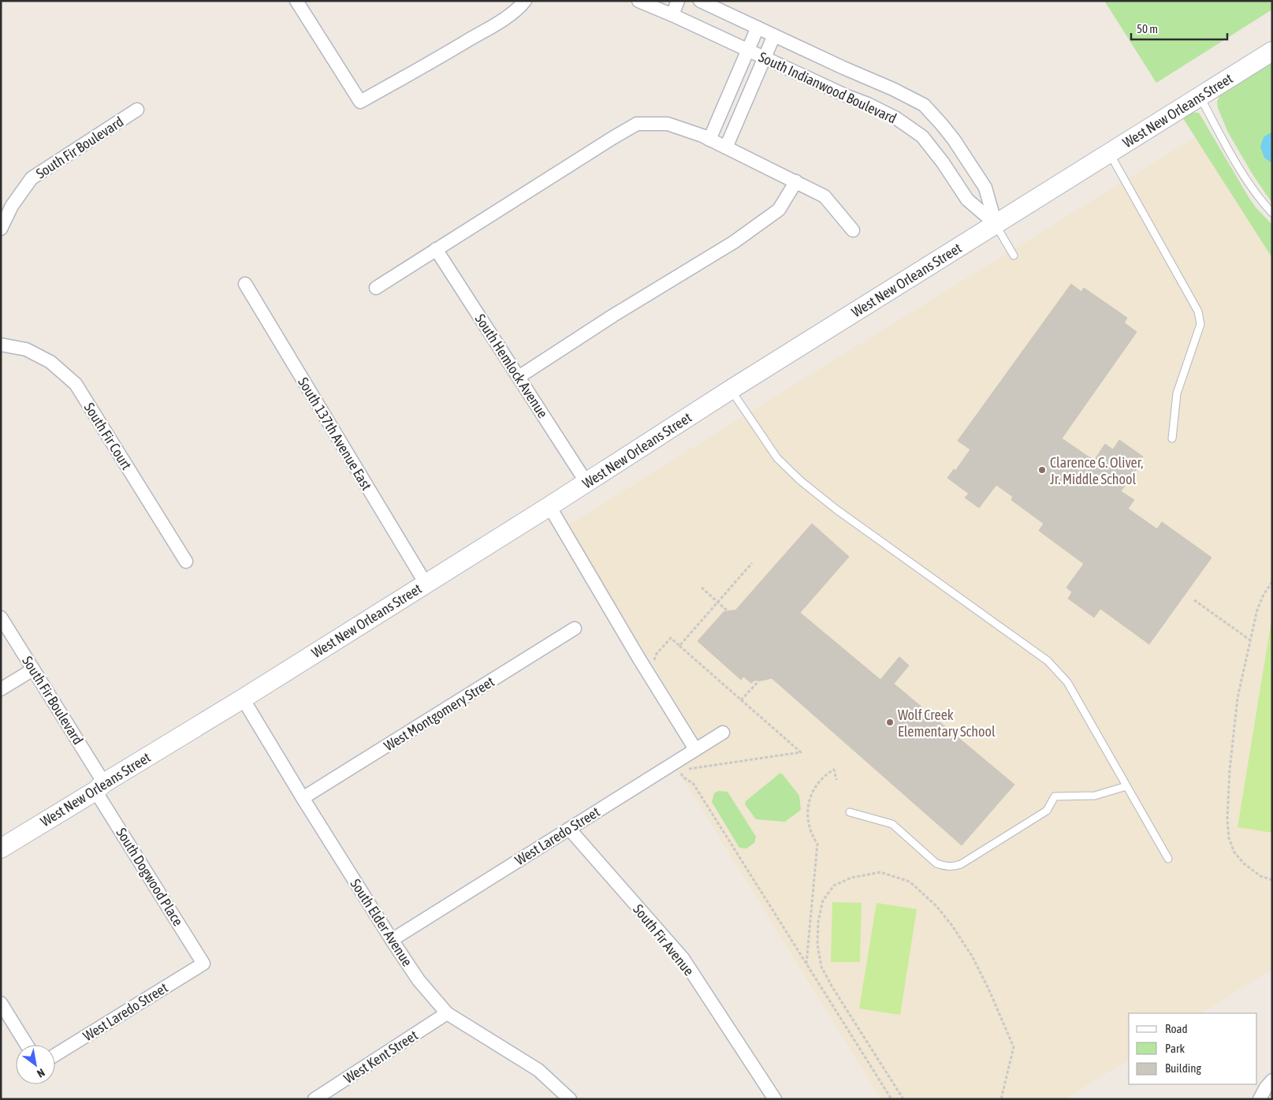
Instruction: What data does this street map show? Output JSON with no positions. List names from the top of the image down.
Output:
{
  "streets": {
    "street": [
      "South Indianwood Boulevard",
      "West New Orleans Street",
      "South Fir Boulevard",
      "South Hemlock Avenue",
      "South 137th Avenue East",
      "South Fir Court",
      "West Montgomery Street",
      "West Laredo Street",
      "South Dogwood Place",
      "South Elder Avenue",
      "South Fir Avenue",
      "West Kent Street"
    ]
  },
  "crossings": [
    ["South Indianwood Boulevard", "West New Orleans Street"],
    ["West New Orleans Street", "South Fir Boulevard"],
    ["West New Orleans Street", "South Hemlock Avenue"],
    ["West New Orleans Street", "South 137th Avenue East"],
    ["West New Orleans Street", "South Dogwood Place"],
    ["West New Orleans Street", "South Elder Avenue"],
    ["South Fir Boulevard", "South Dogwood Place"],
    ["West Montgomery Street", "South Elder Avenue"],
    ["West Laredo Street", "South Dogwood Place"],
    ["West Laredo Street", "South Elder Avenue"],
    ["West Laredo Street", "South Fir Avenue"],
    ["South Elder Avenue", "West Kent Street"]
  ],
  "places": ["Clarence G. Oliver, Jr. Middle School", "Wolf Creek Elementary School"],
  "legend": ["Road", "Park", "Building"],
  "scale_bar": "50 m",
  "north": "bottom right"
}
